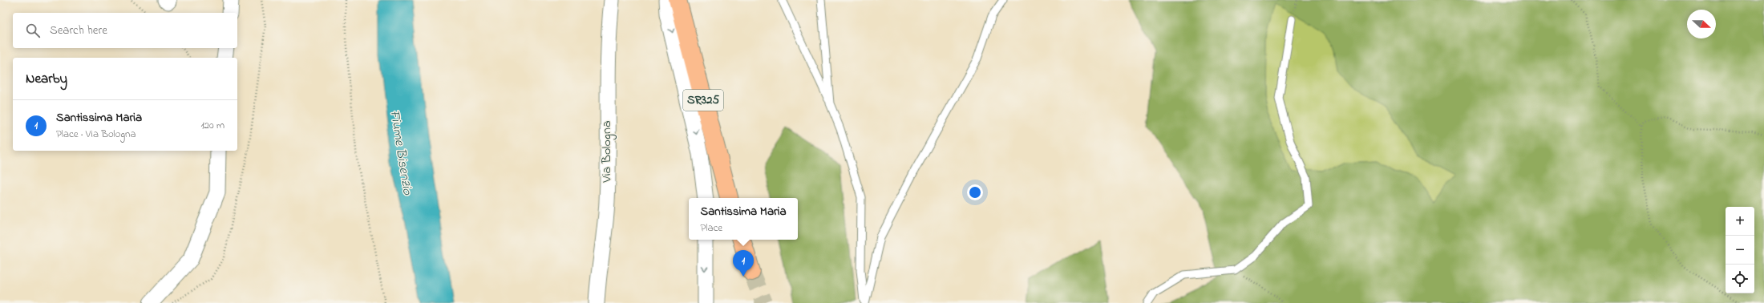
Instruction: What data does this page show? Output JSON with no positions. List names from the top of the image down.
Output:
{
  "streets": {
    "main road": ["SR325"],
    "street": ["Via Bologna"]
  },
  "water": ["Fiume Bisenzio"],
  "north": "right",
  "page": {
    "search": "Search here",
    "heading": "Nearby",
    "list": [
      {
        "mark": "1",
        "name": "Santissima Maria",
        "note": "Place · Via Bologna",
        "value": "120 m"
      }
    ],
    "popup": ["Santissima Maria", "Place"],
    "map_buttons": ["+", "−"],
    "pins": "1"
  }
}
